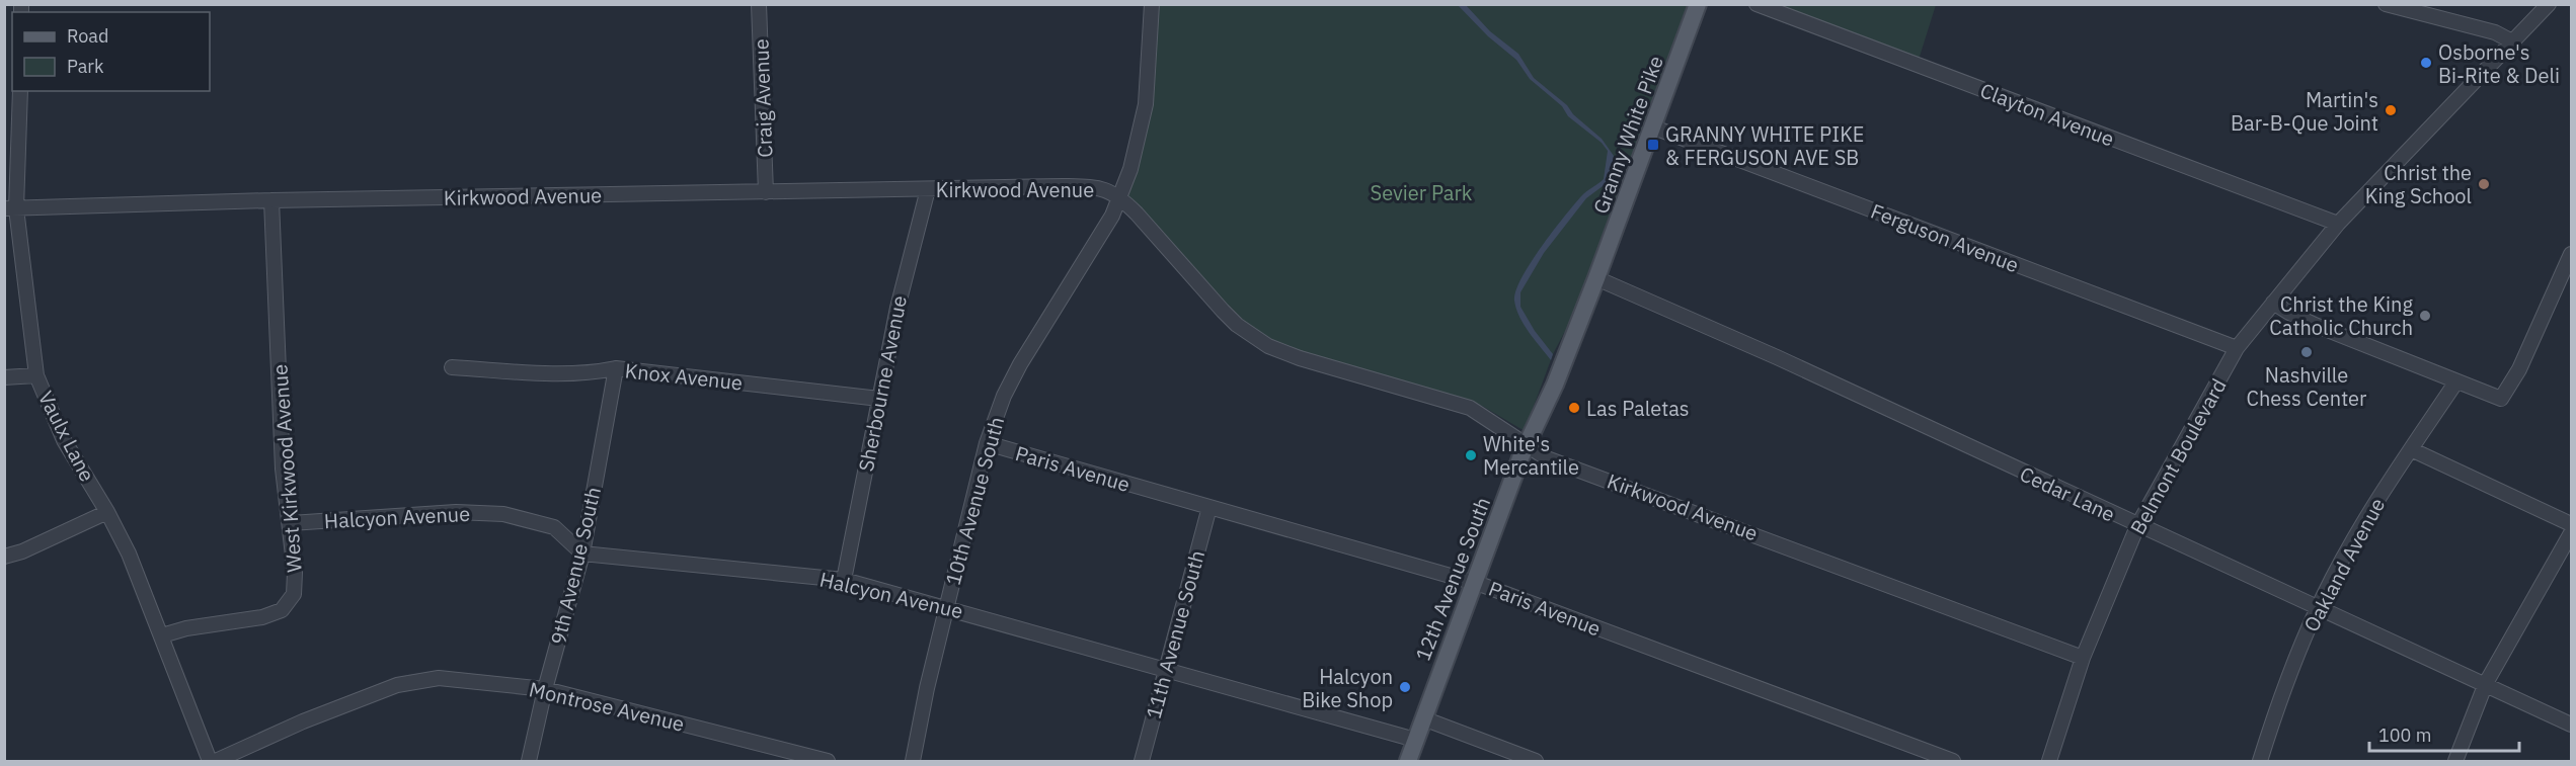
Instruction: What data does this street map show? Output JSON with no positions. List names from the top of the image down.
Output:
{
  "streets": {
    "main road": ["Granny White Pike", "12th Avenue South"],
    "street": [
      "Craig Avenue",
      "Clayton Avenue",
      "Kirkwood Avenue",
      "Ferguson Avenue",
      "Knox Avenue",
      "Sherbourne Avenue",
      "Vaulx Lane",
      "Belmont Boulevard",
      "West Kirkwood Avenue",
      "Paris Avenue",
      "Cedar Lane",
      "10th Avenue South",
      "Halcyon Avenue",
      "Oakland Avenue",
      "9th Avenue South",
      "11th Avenue South",
      "Montrose Avenue"
    ]
  },
  "crossings": [
    ["Craig Avenue", "Kirkwood Avenue"],
    ["Clayton Avenue", "Belmont Boulevard"],
    ["Granny White Pike", "Ferguson Avenue"],
    ["Granny White Pike", "Cedar Lane"],
    ["Granny White Pike", "12th Avenue South"],
    ["Kirkwood Avenue", "Sherbourne Avenue"],
    ["Kirkwood Avenue", "Vaulx Lane"],
    ["Kirkwood Avenue", "Belmont Boulevard"],
    ["Kirkwood Avenue", "West Kirkwood Avenue"],
    ["Kirkwood Avenue", "10th Avenue South"],
    ["Kirkwood Avenue", "12th Avenue South"],
    ["Ferguson Avenue", "Belmont Boulevard"],
    ["Knox Avenue", "Sherbourne Avenue"],
    ["Knox Avenue", "9th Avenue South"],
    ["Sherbourne Avenue", "Halcyon Avenue"],
    ["Vaulx Lane", "West Kirkwood Avenue"],
    ["Belmont Boulevard", "Cedar Lane"],
    ["West Kirkwood Avenue", "Halcyon Avenue"],
    ["Paris Avenue", "10th Avenue South"],
    ["Paris Avenue", "12th Avenue South"],
    ["Paris Avenue", "11th Avenue South"],
    ["Cedar Lane", "Oakland Avenue"],
    ["Cedar Lane", "12th Avenue South"],
    ["10th Avenue South", "Halcyon Avenue"],
    ["Halcyon Avenue", "9th Avenue South"],
    ["Halcyon Avenue", "12th Avenue South"],
    ["Halcyon Avenue", "11th Avenue South"],
    ["9th Avenue South", "Montrose Avenue"]
  ],
  "parks": ["Sevier Park"],
  "places": {
    "other": [
      "Osborne's Bi-Rite & Deli",
      "Martin's Bar-B-Que Joint",
      "Christ the King School",
      "Christ the King Catholic Church",
      "Nashville Chess Center",
      "Las Paletas",
      "White's Mercantile",
      "Halcyon Bike Shop"
    ],
    "transit": ["GRANNY WHITE PIKE & FERGUSON AVE SB"]
  },
  "legend": ["Road", "Park"],
  "scale_bar": "100 m"
}
